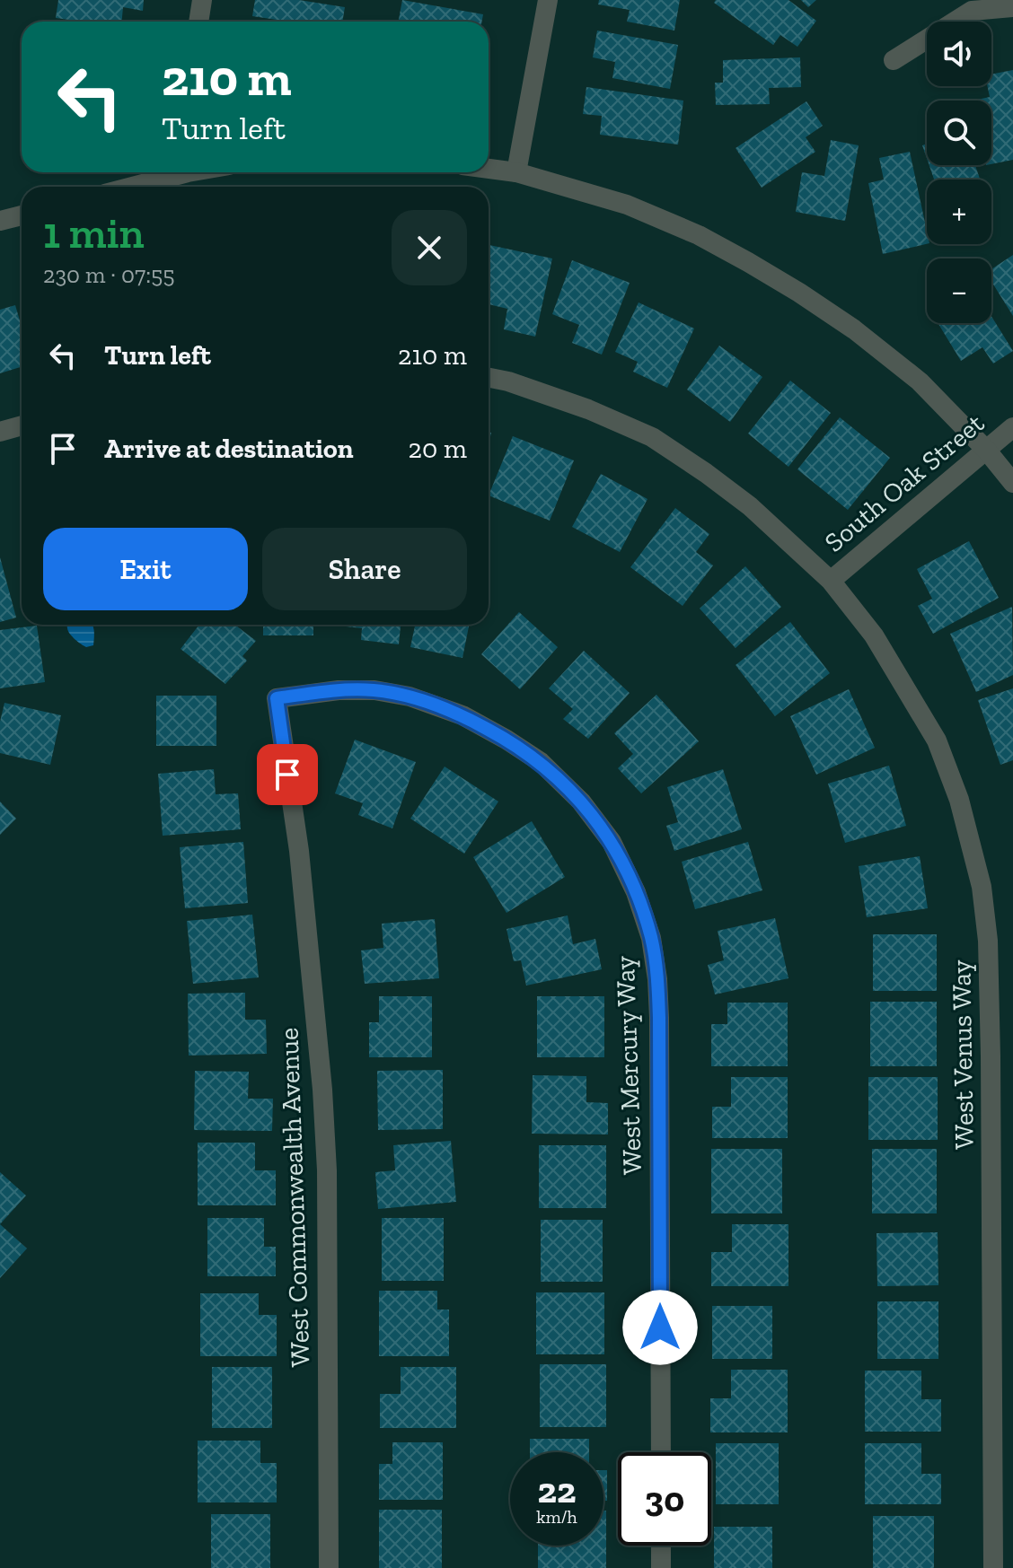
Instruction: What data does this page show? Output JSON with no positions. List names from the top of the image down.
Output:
{
  "streets": {
    "street": [
      "South Oak Street",
      "West Venus Way",
      "West Mercury Way",
      "West Commonwealth Avenue"
    ]
  },
  "crossings": [
    ["South Oak Street", "West Venus Way"],
    ["West Mercury Way", "West Commonwealth Avenue"]
  ],
  "page": {
    "map_buttons": ["+", "−"],
    "turn": ["210 m", "Turn left"],
    "heading": ["1 min", "230 m · 07:55"],
    "list": [
      {
        "name": "Turn left",
        "value": "210 m"
      },
      {
        "name": "Arrive at destination",
        "value": "20 m"
      }
    ],
    "buttons": ["Exit", "Share"],
    "speed": "22 km/h",
    "limit": "30"
  }
}
